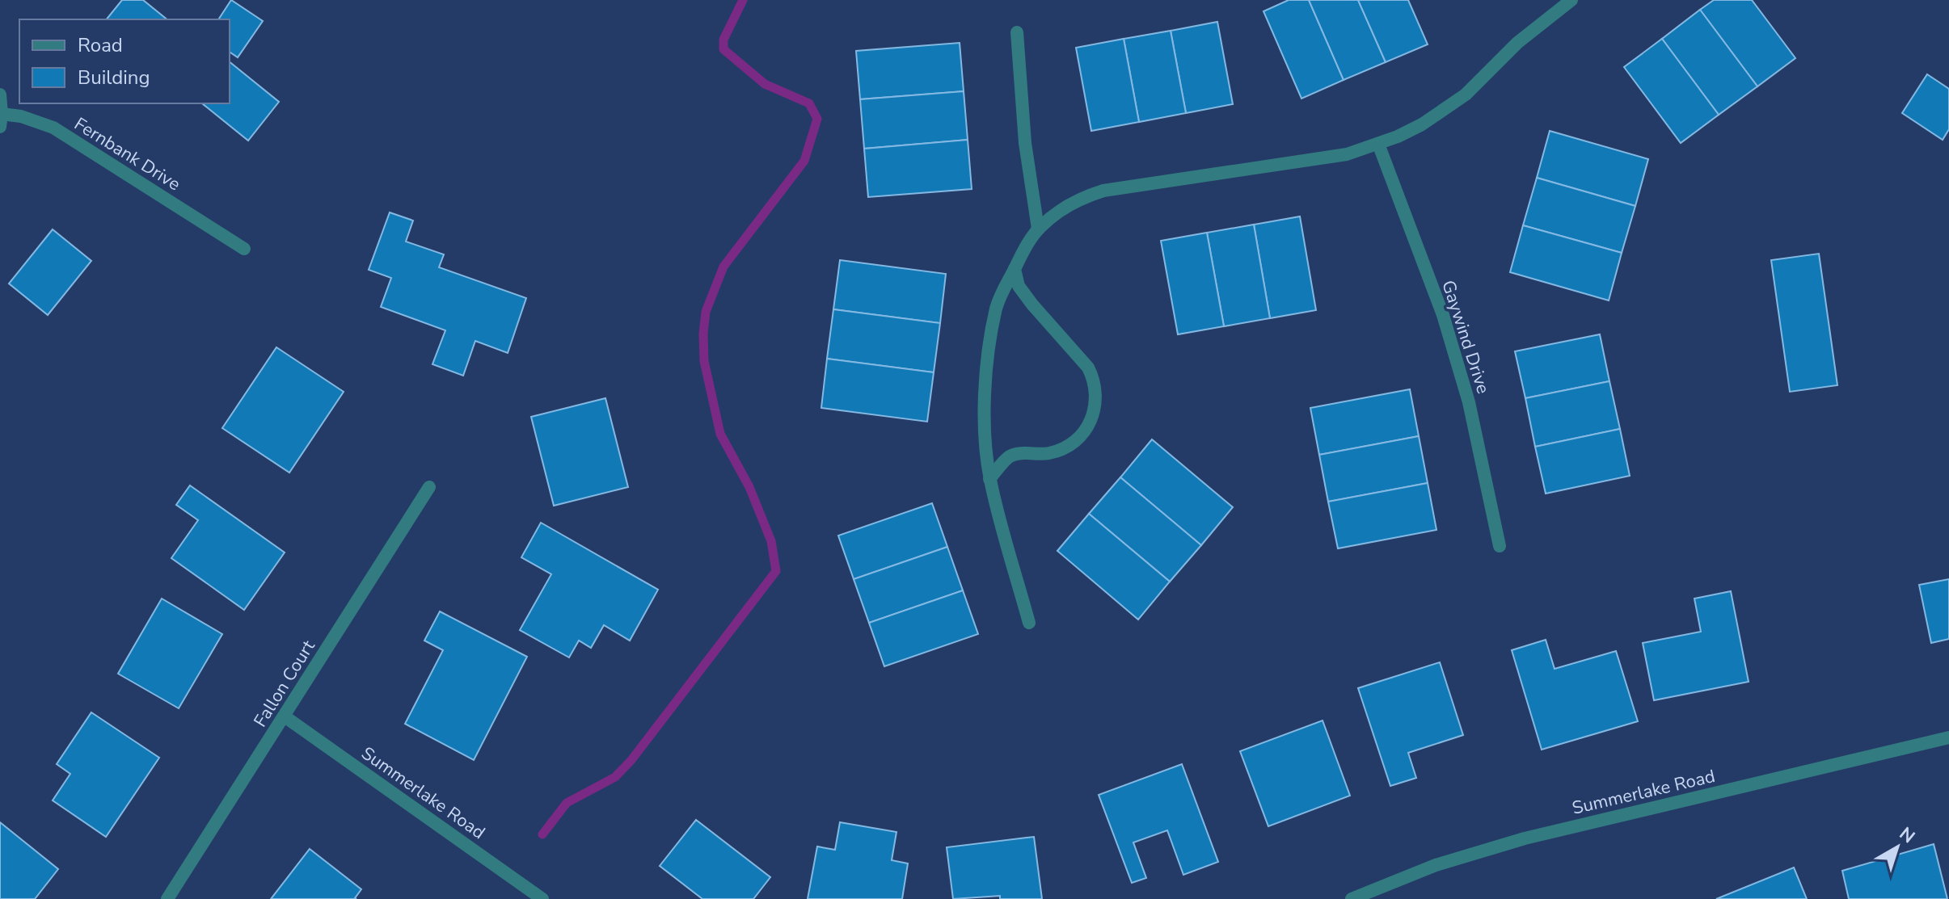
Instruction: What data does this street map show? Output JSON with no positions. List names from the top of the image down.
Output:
{
  "streets": {
    "street": [
      "Fernbank Drive",
      "Gaywind Drive",
      "Fallon Court",
      "Summerlake Road"
    ]
  },
  "crossings": [
    ["Fallon Court", "Summerlake Road"]
  ],
  "legend": ["Road", "Building"],
  "north": "top right"
}
